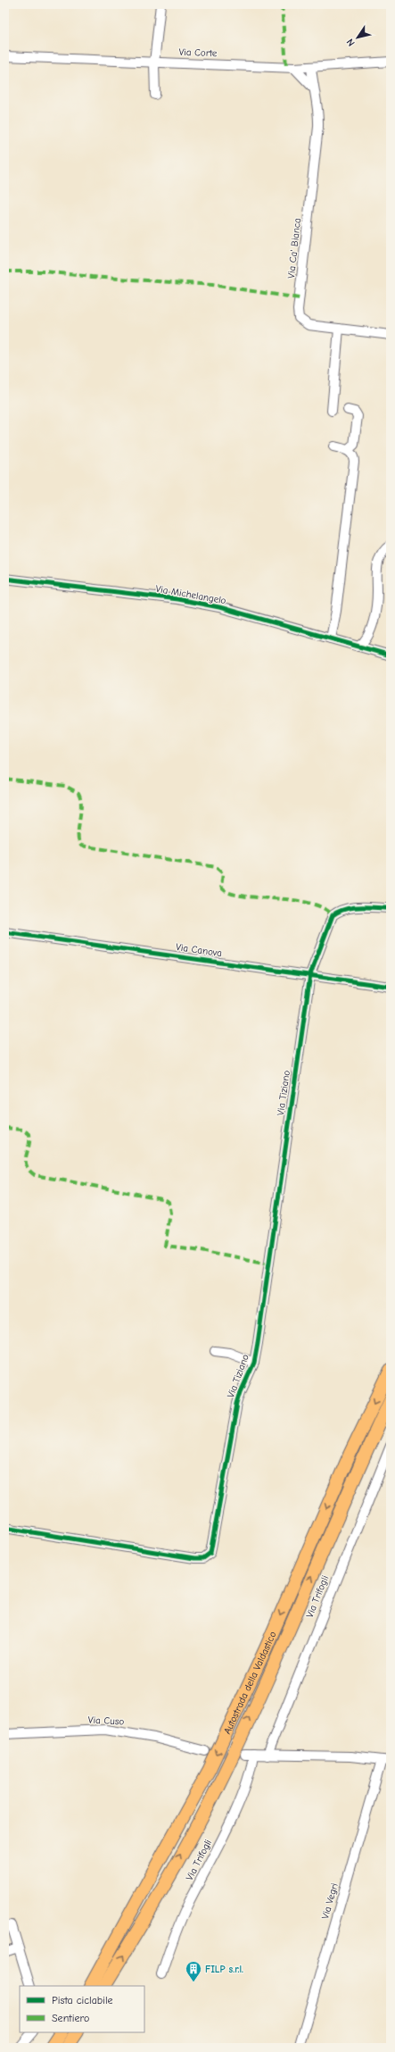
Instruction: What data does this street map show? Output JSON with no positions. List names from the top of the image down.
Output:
{
  "streets": {
    "highway": ["Autostrada della Valdastico"],
    "street": [
      "Via Corte",
      "Via Ca' Bianca",
      "Via Michelangelo",
      "Via Canova",
      "Via Tiziano",
      "Via Trifogli",
      "Via Cuso",
      "Via Vegri"
    ]
  },
  "crossings": [
    ["Via Corte", "Via Ca' Bianca"],
    ["Via Canova", "Via Tiziano"]
  ],
  "places": {
    "building": ["FILP s.r.l."]
  },
  "legend": ["Pista ciclabile", "Sentiero"],
  "north": "bottom left"
}
